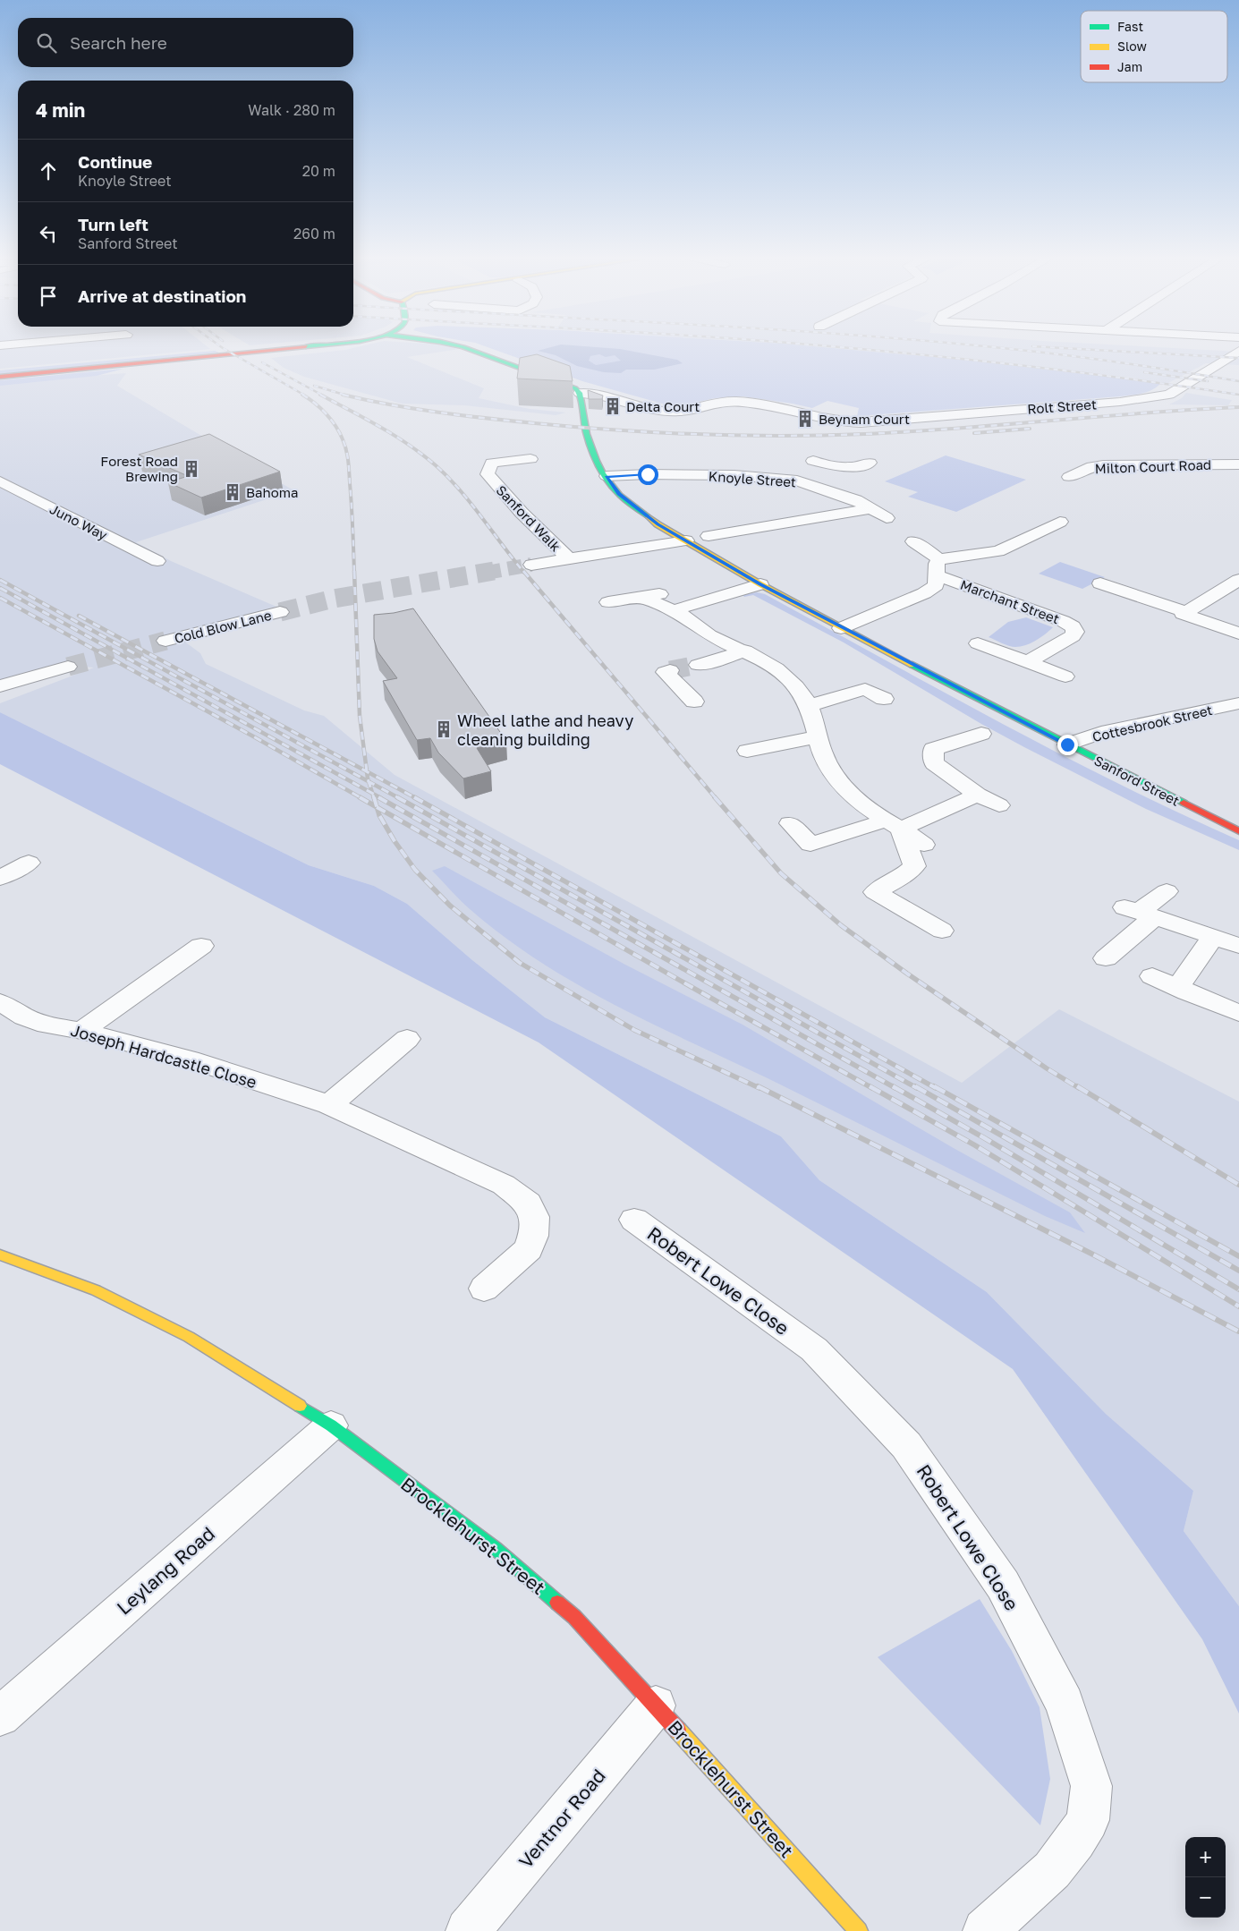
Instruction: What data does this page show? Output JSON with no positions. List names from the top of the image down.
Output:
{
  "streets": {
    "main road": ["Sanford Street", "Brocklehurst Street"],
    "street": [
      "Rolt Street",
      "Milton Court Road",
      "Knoyle Street",
      "Sanford Walk",
      "Juno Way",
      "Marchant Street",
      "Cold Blow Lane",
      "Cottesbrook Street",
      "Joseph Hardcastle Close",
      "Robert Lowe Close",
      "Leylang Road",
      "Ventnor Road"
    ]
  },
  "crossings": [
    ["Rolt Street", "Sanford Street"],
    ["Knoyle Street", "Sanford Street"],
    ["Cottesbrook Street", "Sanford Street"],
    ["Brocklehurst Street", "Leylang Road"],
    ["Brocklehurst Street", "Ventnor Road"]
  ],
  "places": {
    "building": [
      "Delta Court",
      "Beynam Court",
      "Forest Road Brewing",
      "Bahoma",
      "Wheel lathe and heavy cleaning building"
    ]
  },
  "legend": ["Fast", "Slow", "Jam"],
  "page": {
    "search": "Search here",
    "heading": ["4 min", "Walk · 280 m"],
    "list": [
      ["Continue", "Knoyle Street", "20 m"],
      ["Turn left", "Sanford Street", "260 m"],
      "Arrive at destination"
    ],
    "map_buttons": ["+", "−"]
  }
}
